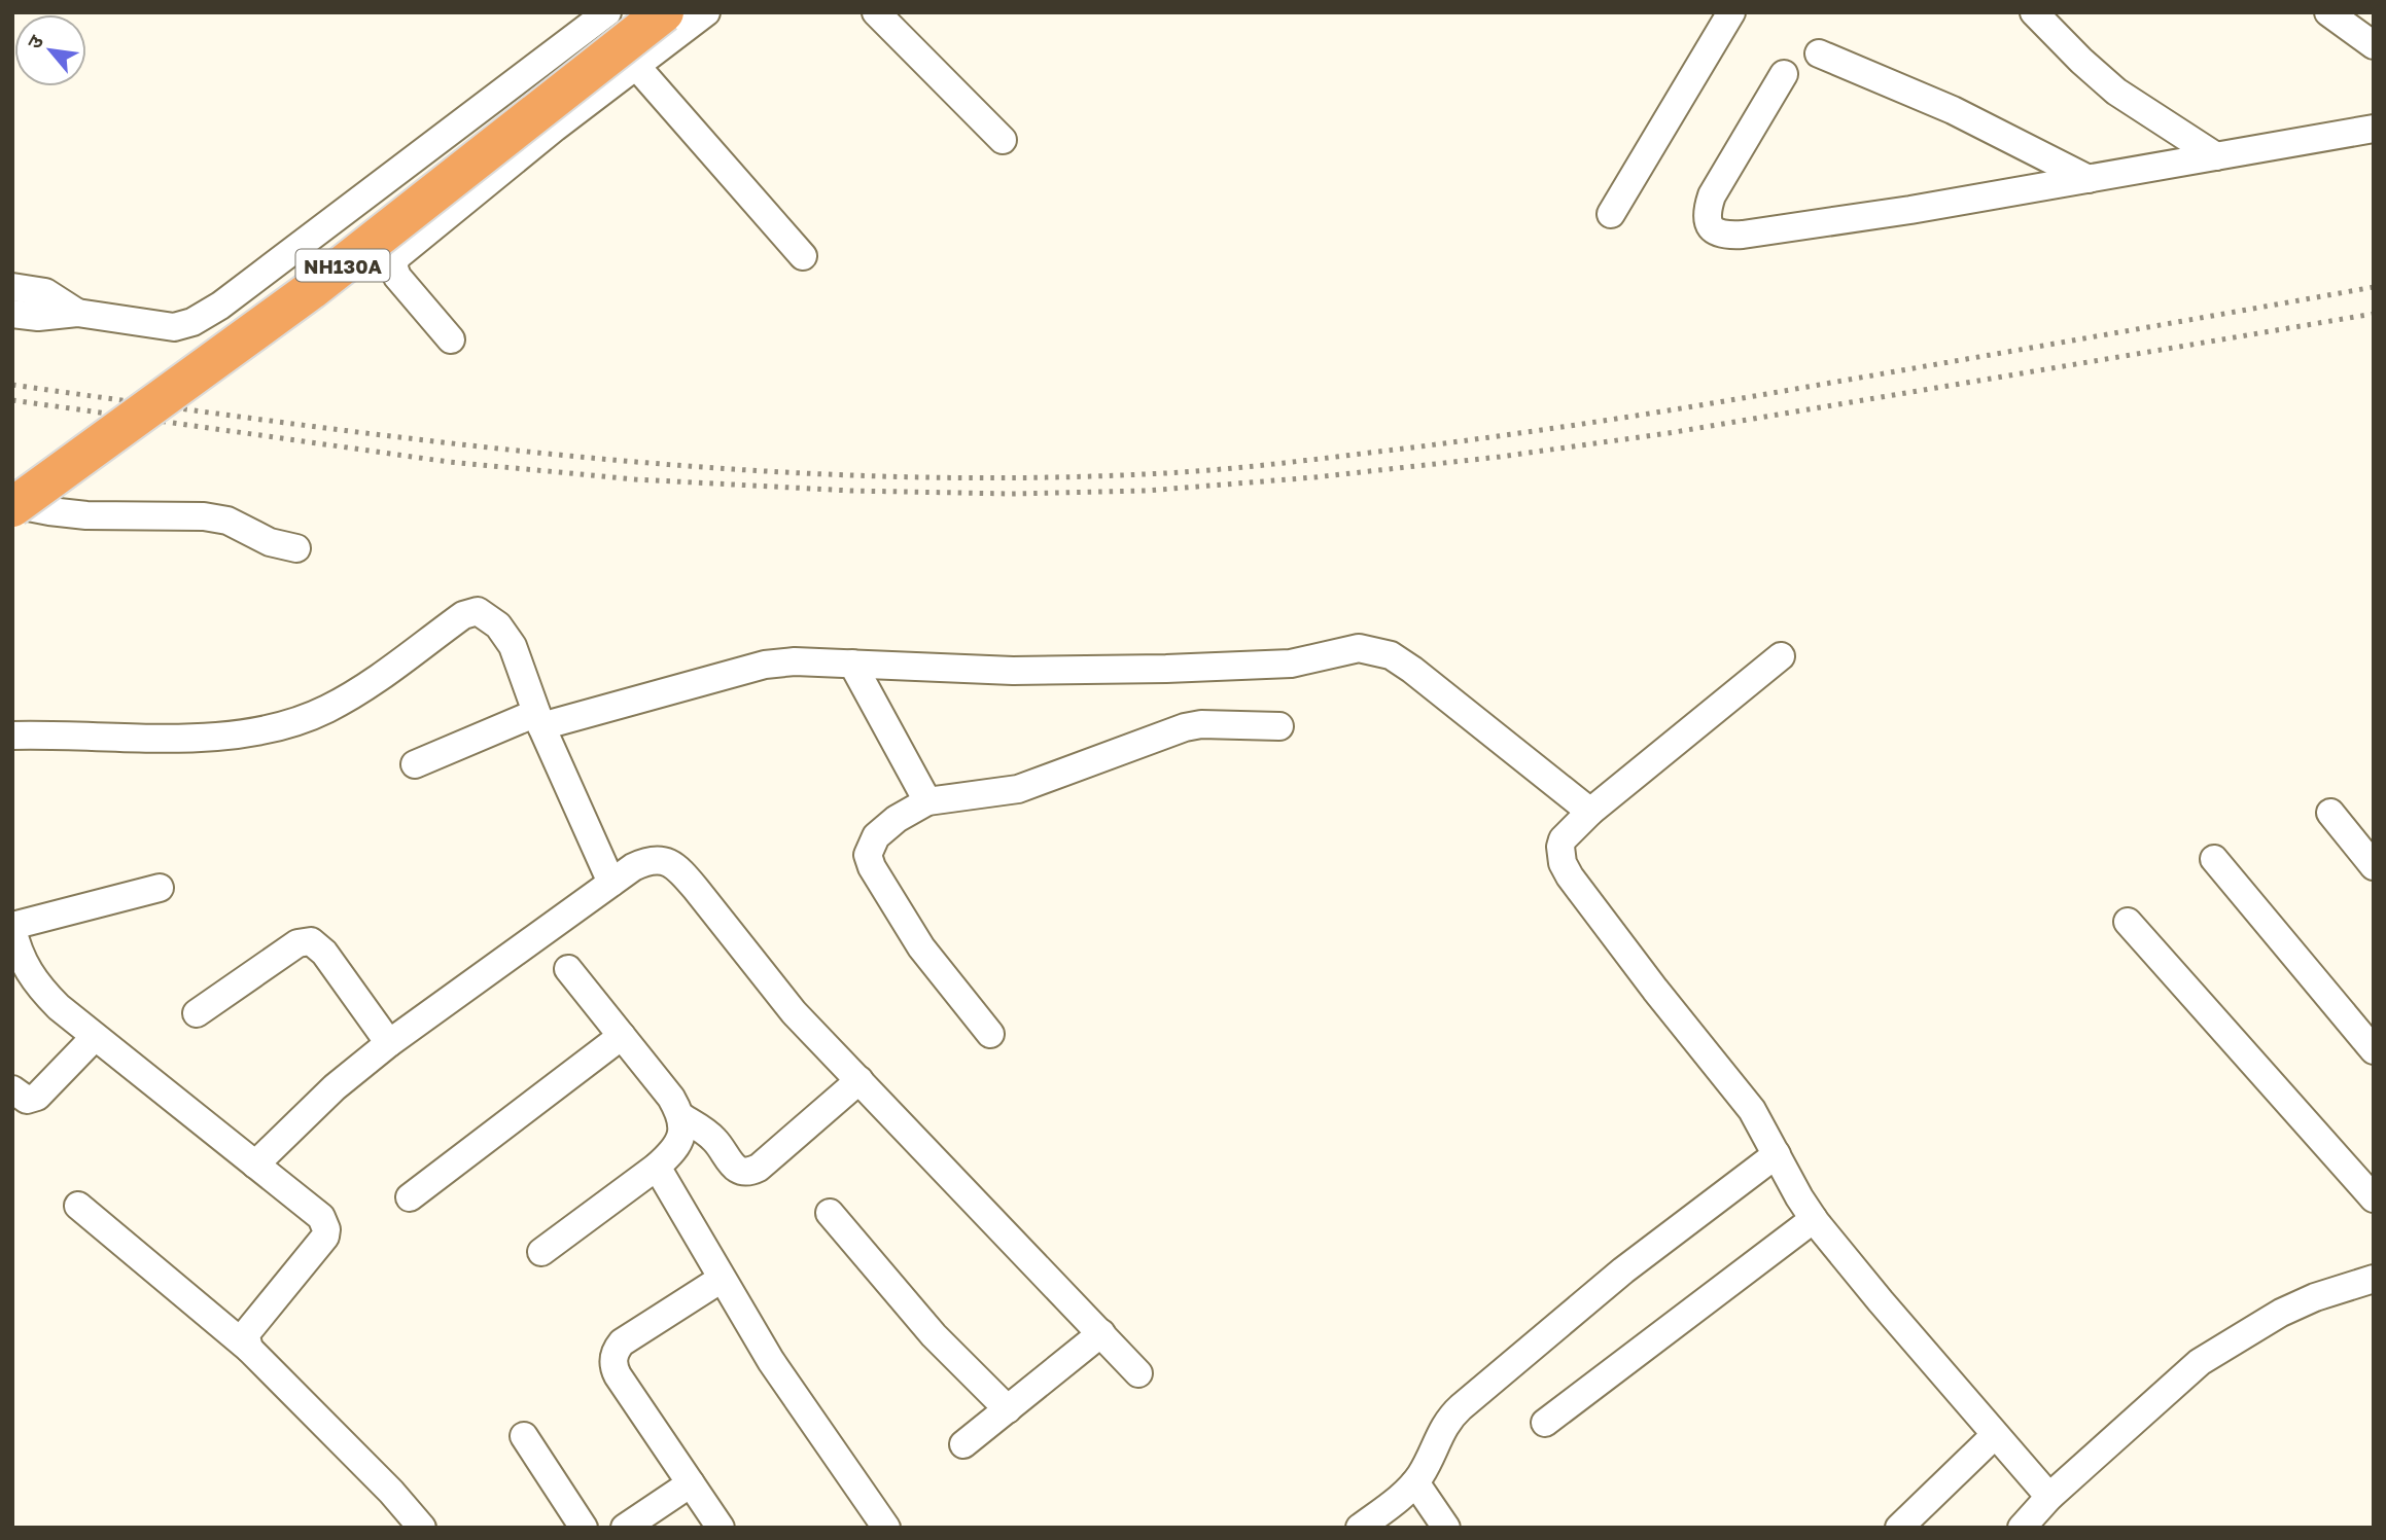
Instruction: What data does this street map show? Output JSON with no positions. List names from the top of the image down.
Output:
{
  "streets": {
    "highway": ["NH130A"]
  },
  "north": "top left"
}
